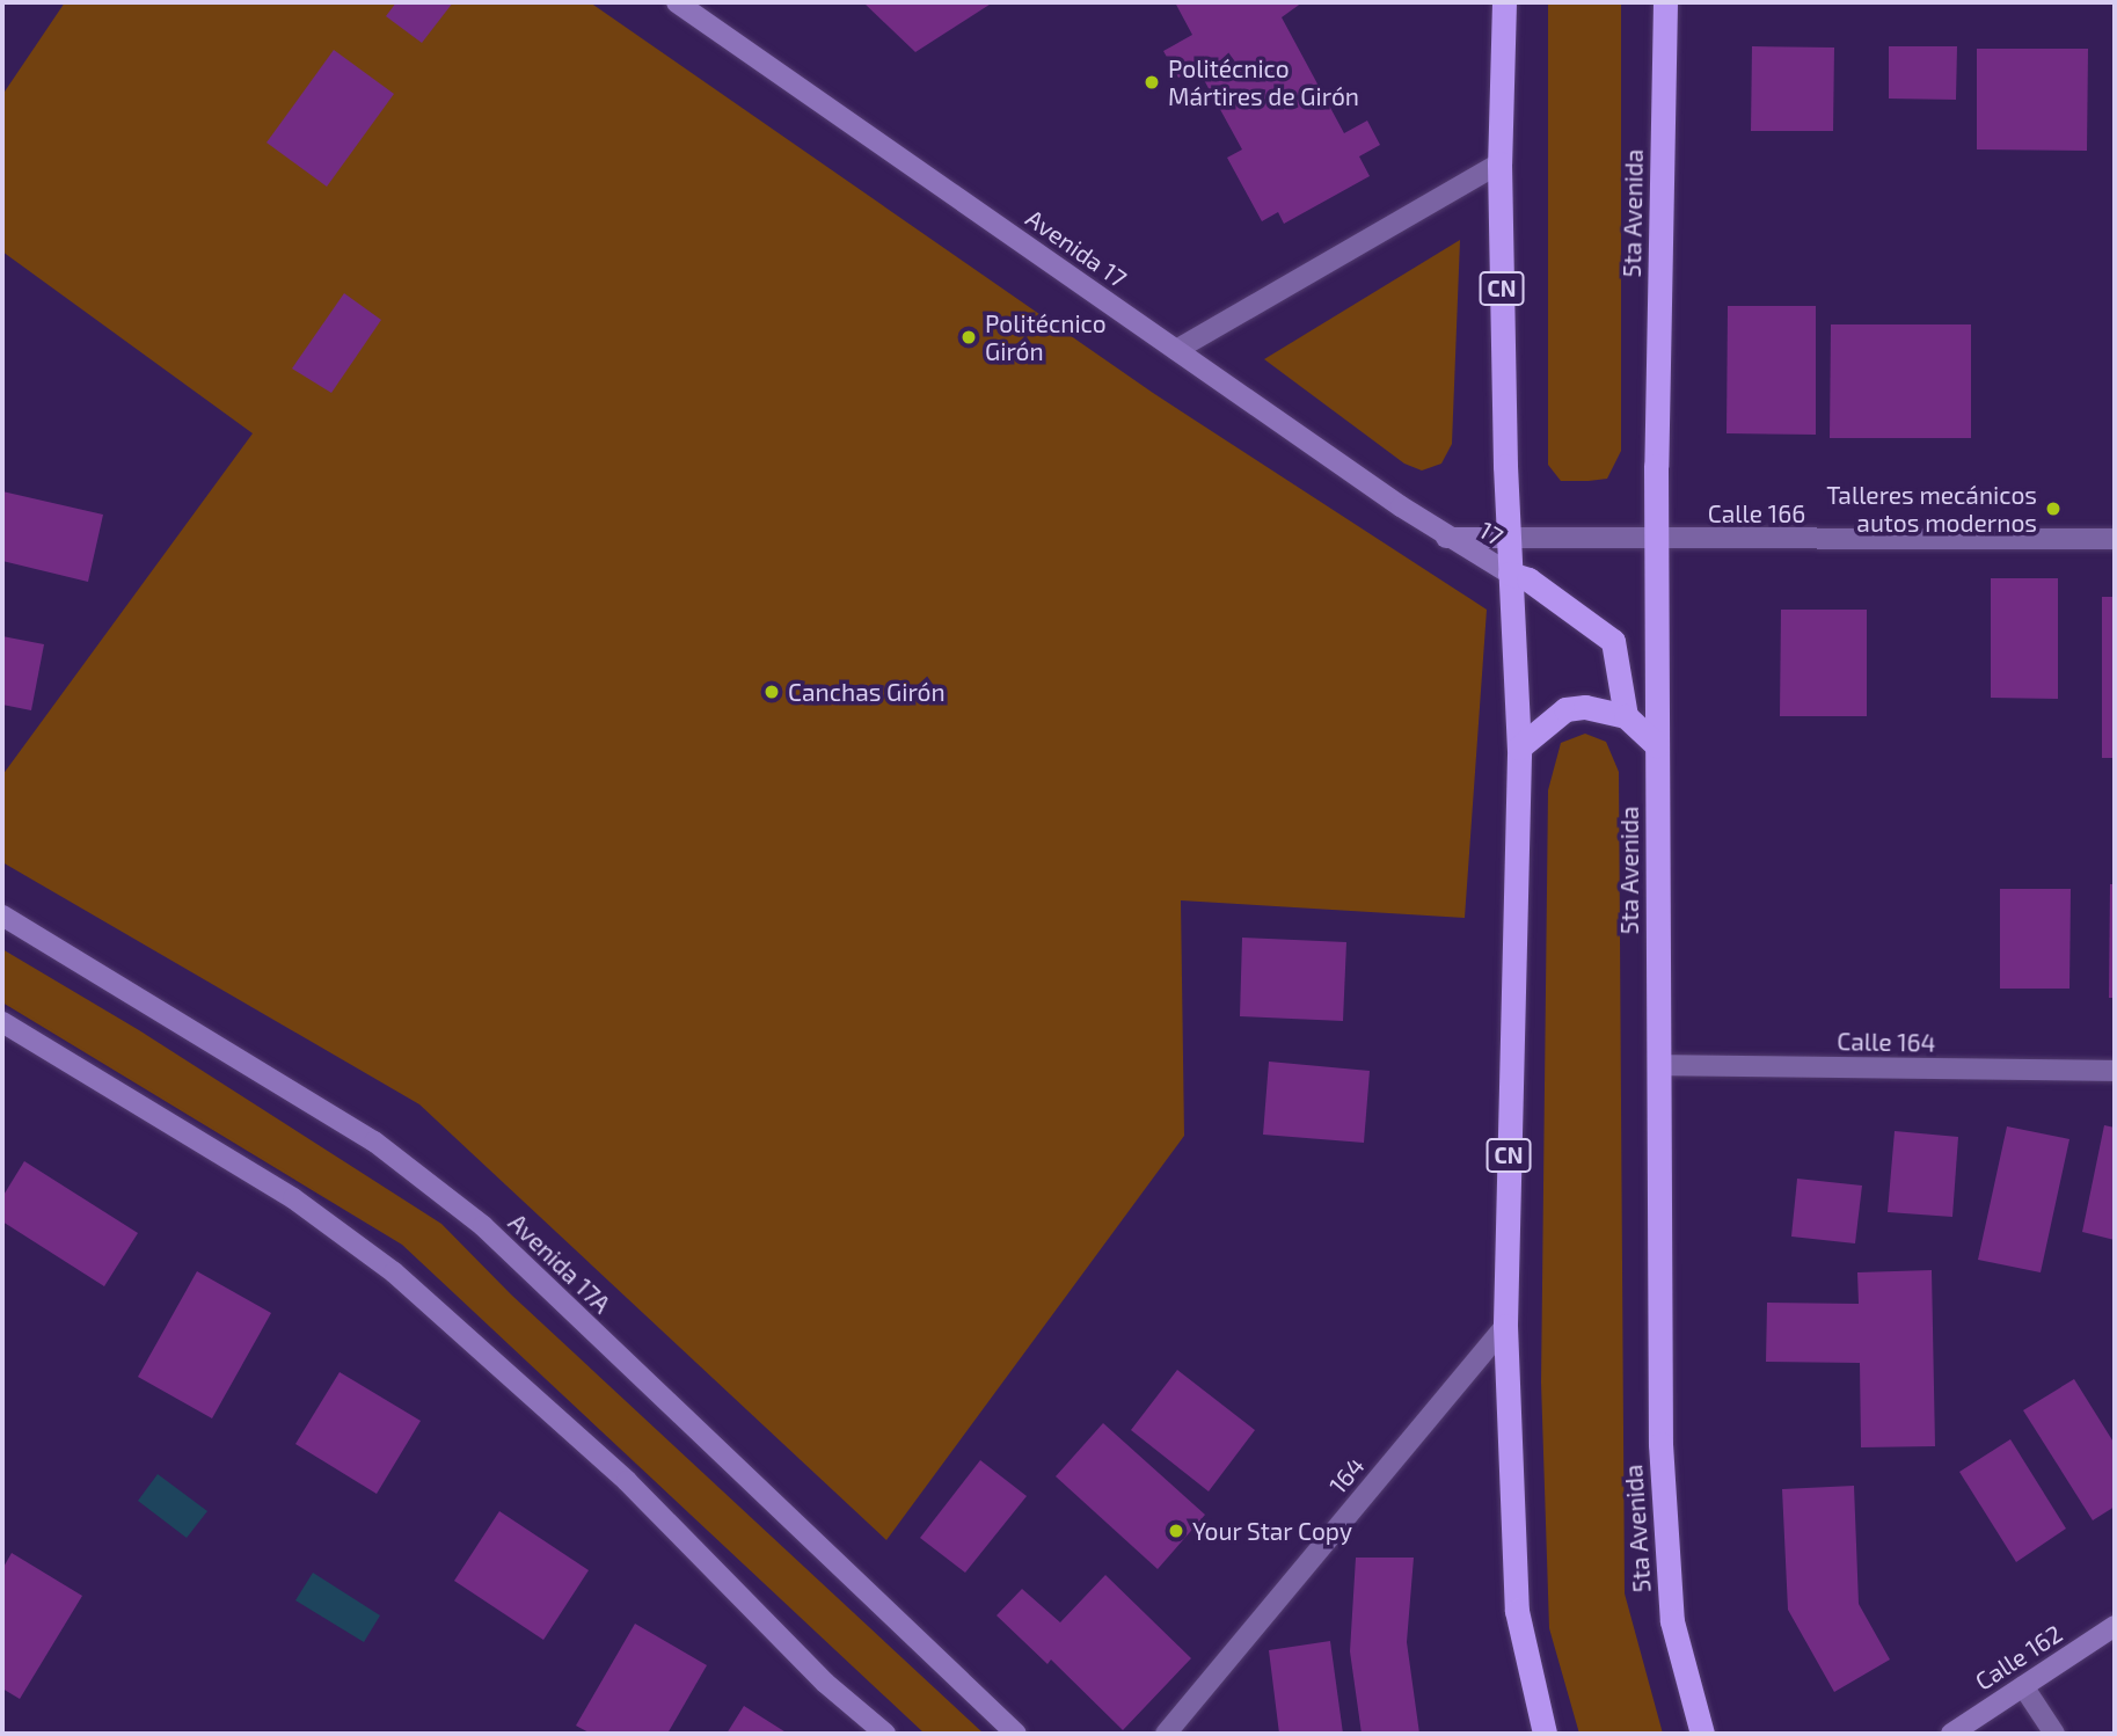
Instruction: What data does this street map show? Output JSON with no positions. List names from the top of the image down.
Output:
{
  "streets": {
    "highway": ["5ta Avenida", "CN"],
    "main road": [
      "Avenida 17",
      "Calle 166",
      "17",
      "Avenida 17A",
      "Calle 162"
    ],
    "street": ["Calle 164", "164"]
  },
  "crossings": [
    ["5ta Avenida", "Calle 166"],
    ["5ta Avenida", "Calle 164"],
    ["Avenida 17", "Calle 166"],
    ["Avenida 17", "17"],
    ["CN", "Calle 166"],
    ["CN", "17"],
    ["CN", "164"],
    ["Calle 166", "17"]
  ],
  "places": [
    "Politécnico Mártires de Girón",
    "Politécnico Girón",
    "Talleres mecánicos autos modernos",
    "Canchas Girón",
    "Your Star Copy"
  ]
}
